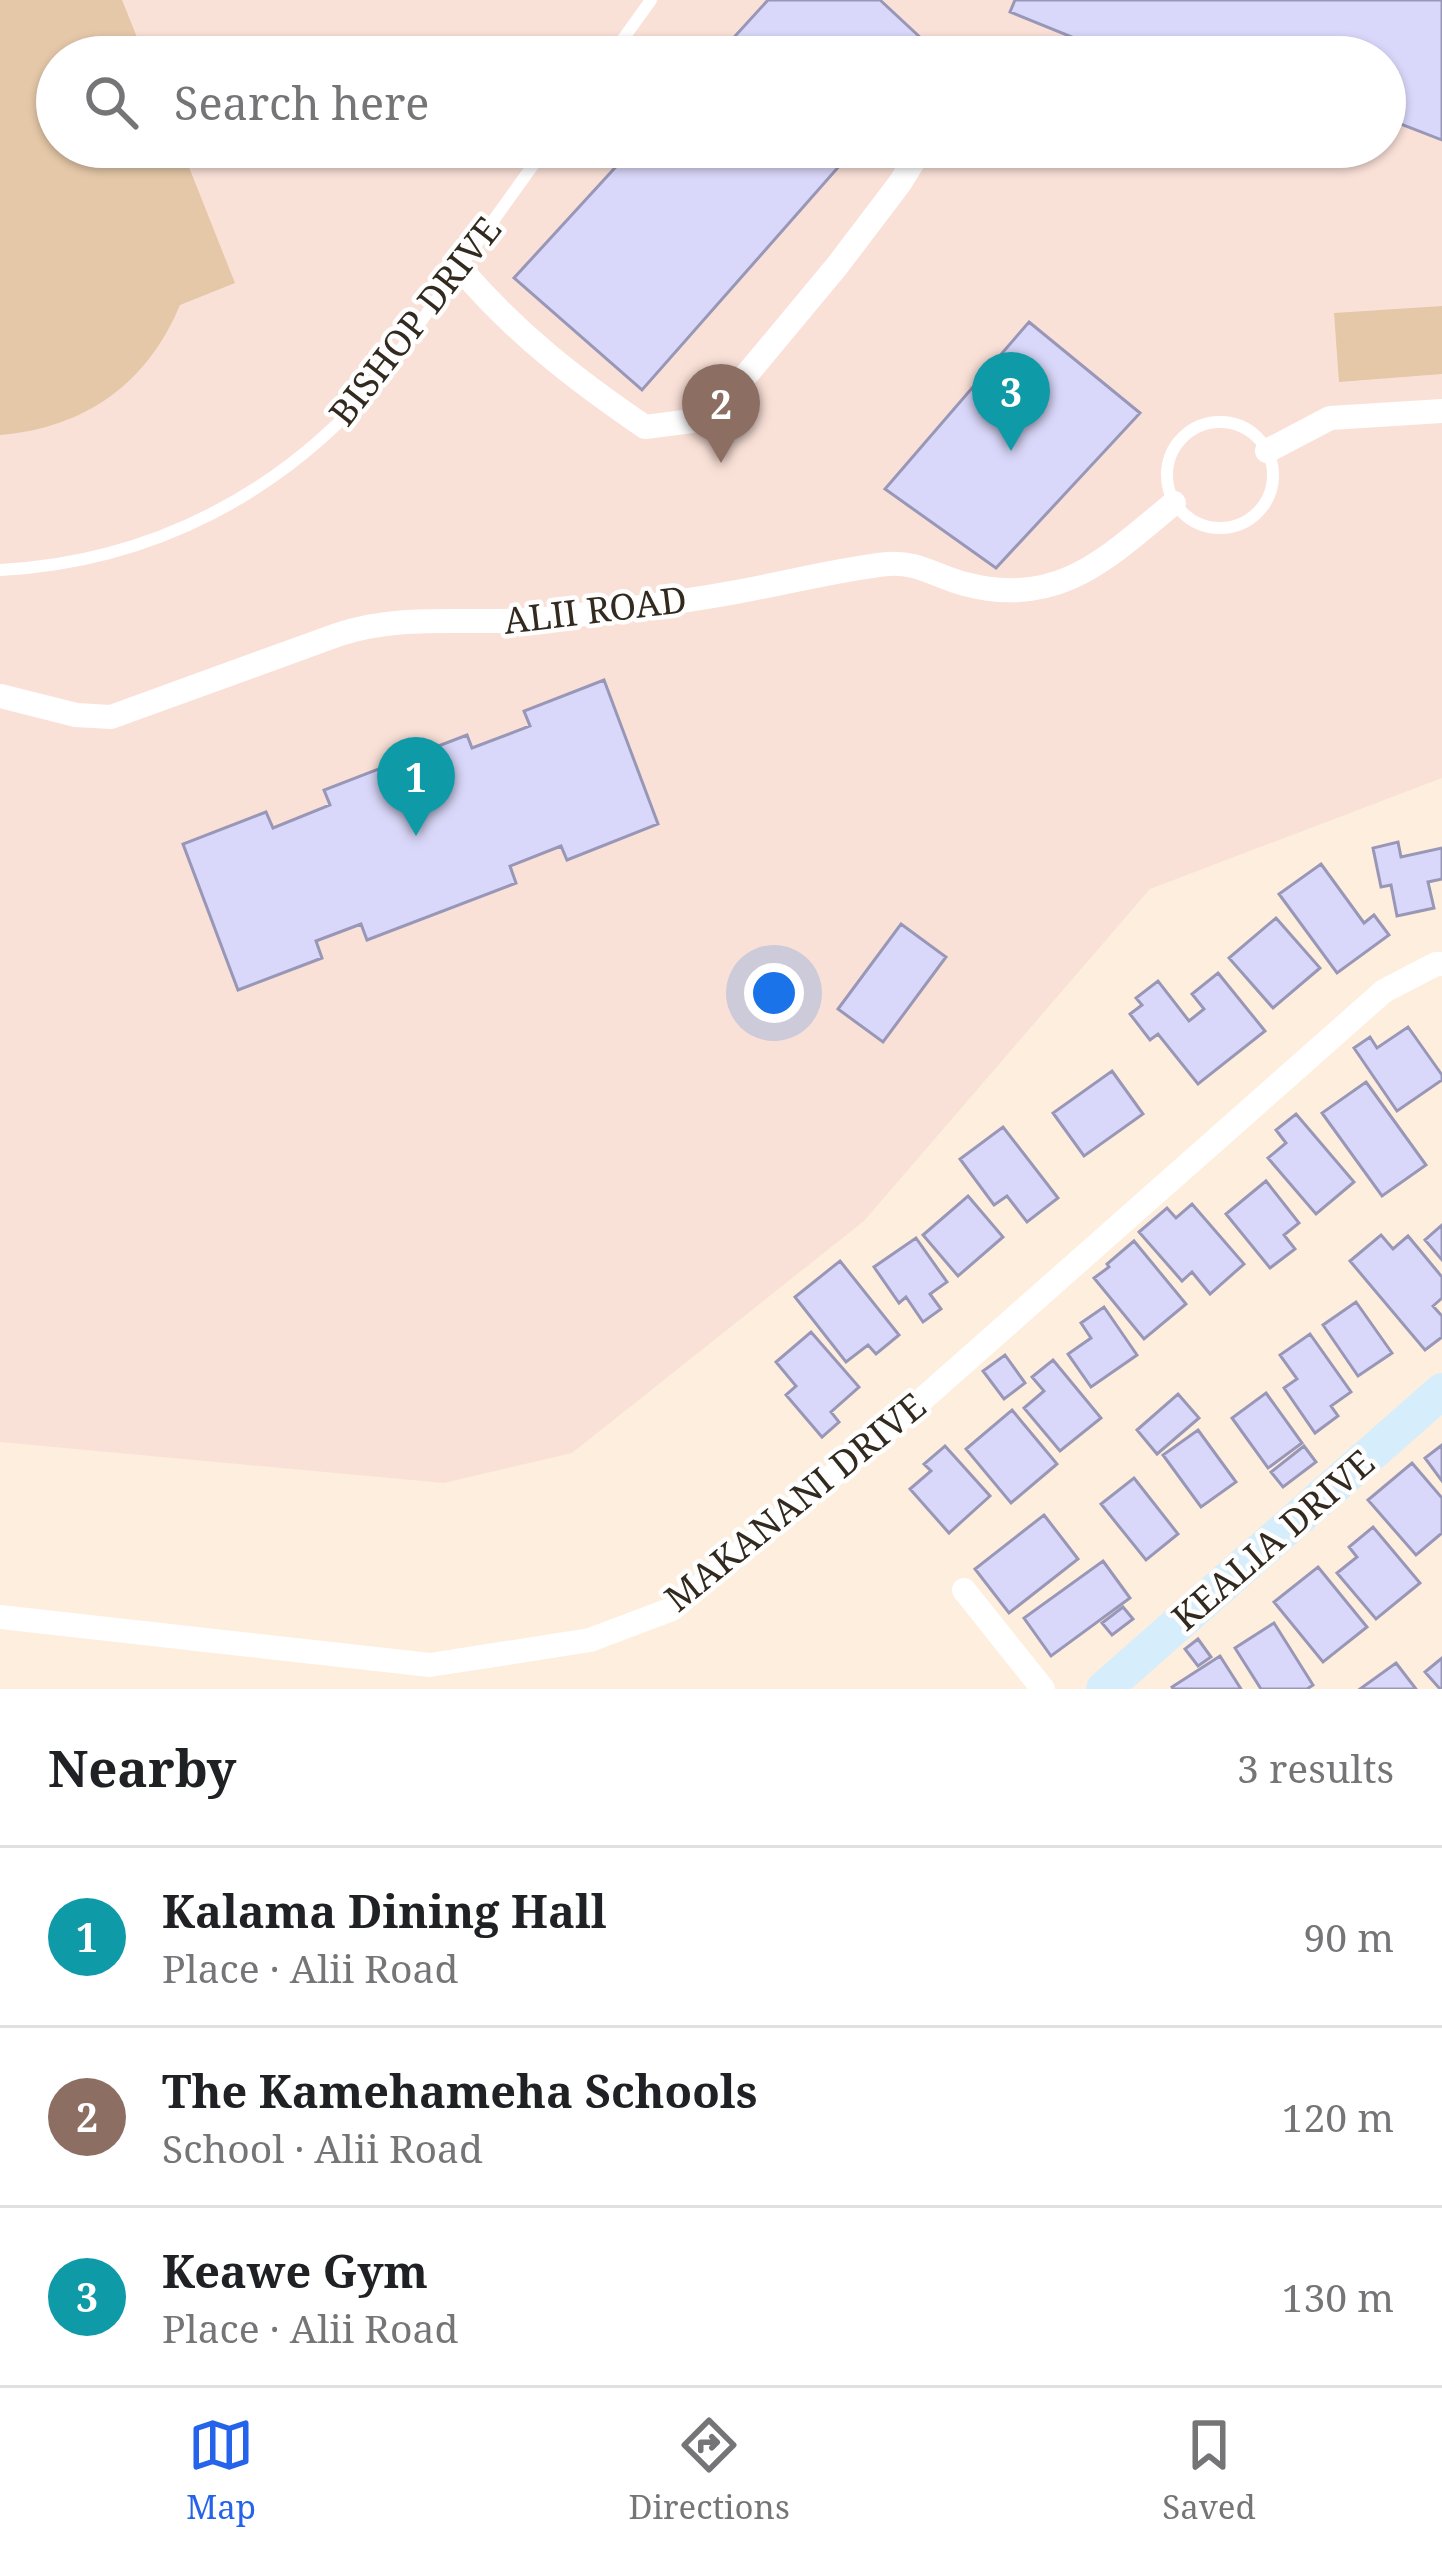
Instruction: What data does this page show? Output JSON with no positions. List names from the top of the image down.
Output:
{
  "streets": {
    "street": ["ALII ROAD", "MAKANANI DRIVE", "KEALIA DRIVE"],
    "lane": ["BISHOP DRIVE"]
  },
  "page": {
    "search": "Search here",
    "pins": ["3", "2", "1"],
    "heading": ["Nearby", "3 results"],
    "list": [
      {
        "mark": "1",
        "name": "Kalama Dining Hall",
        "note": "Place · Alii Road",
        "value": "90 m"
      },
      {
        "mark": "2",
        "name": "The Kamehameha Schools",
        "note": "School · Alii Road",
        "value": "120 m"
      },
      {
        "mark": "3",
        "name": "Keawe Gym",
        "note": "Place · Alii Road",
        "value": "130 m"
      }
    ],
    "nav": ["Map", "Directions", "Saved"]
  }
}
